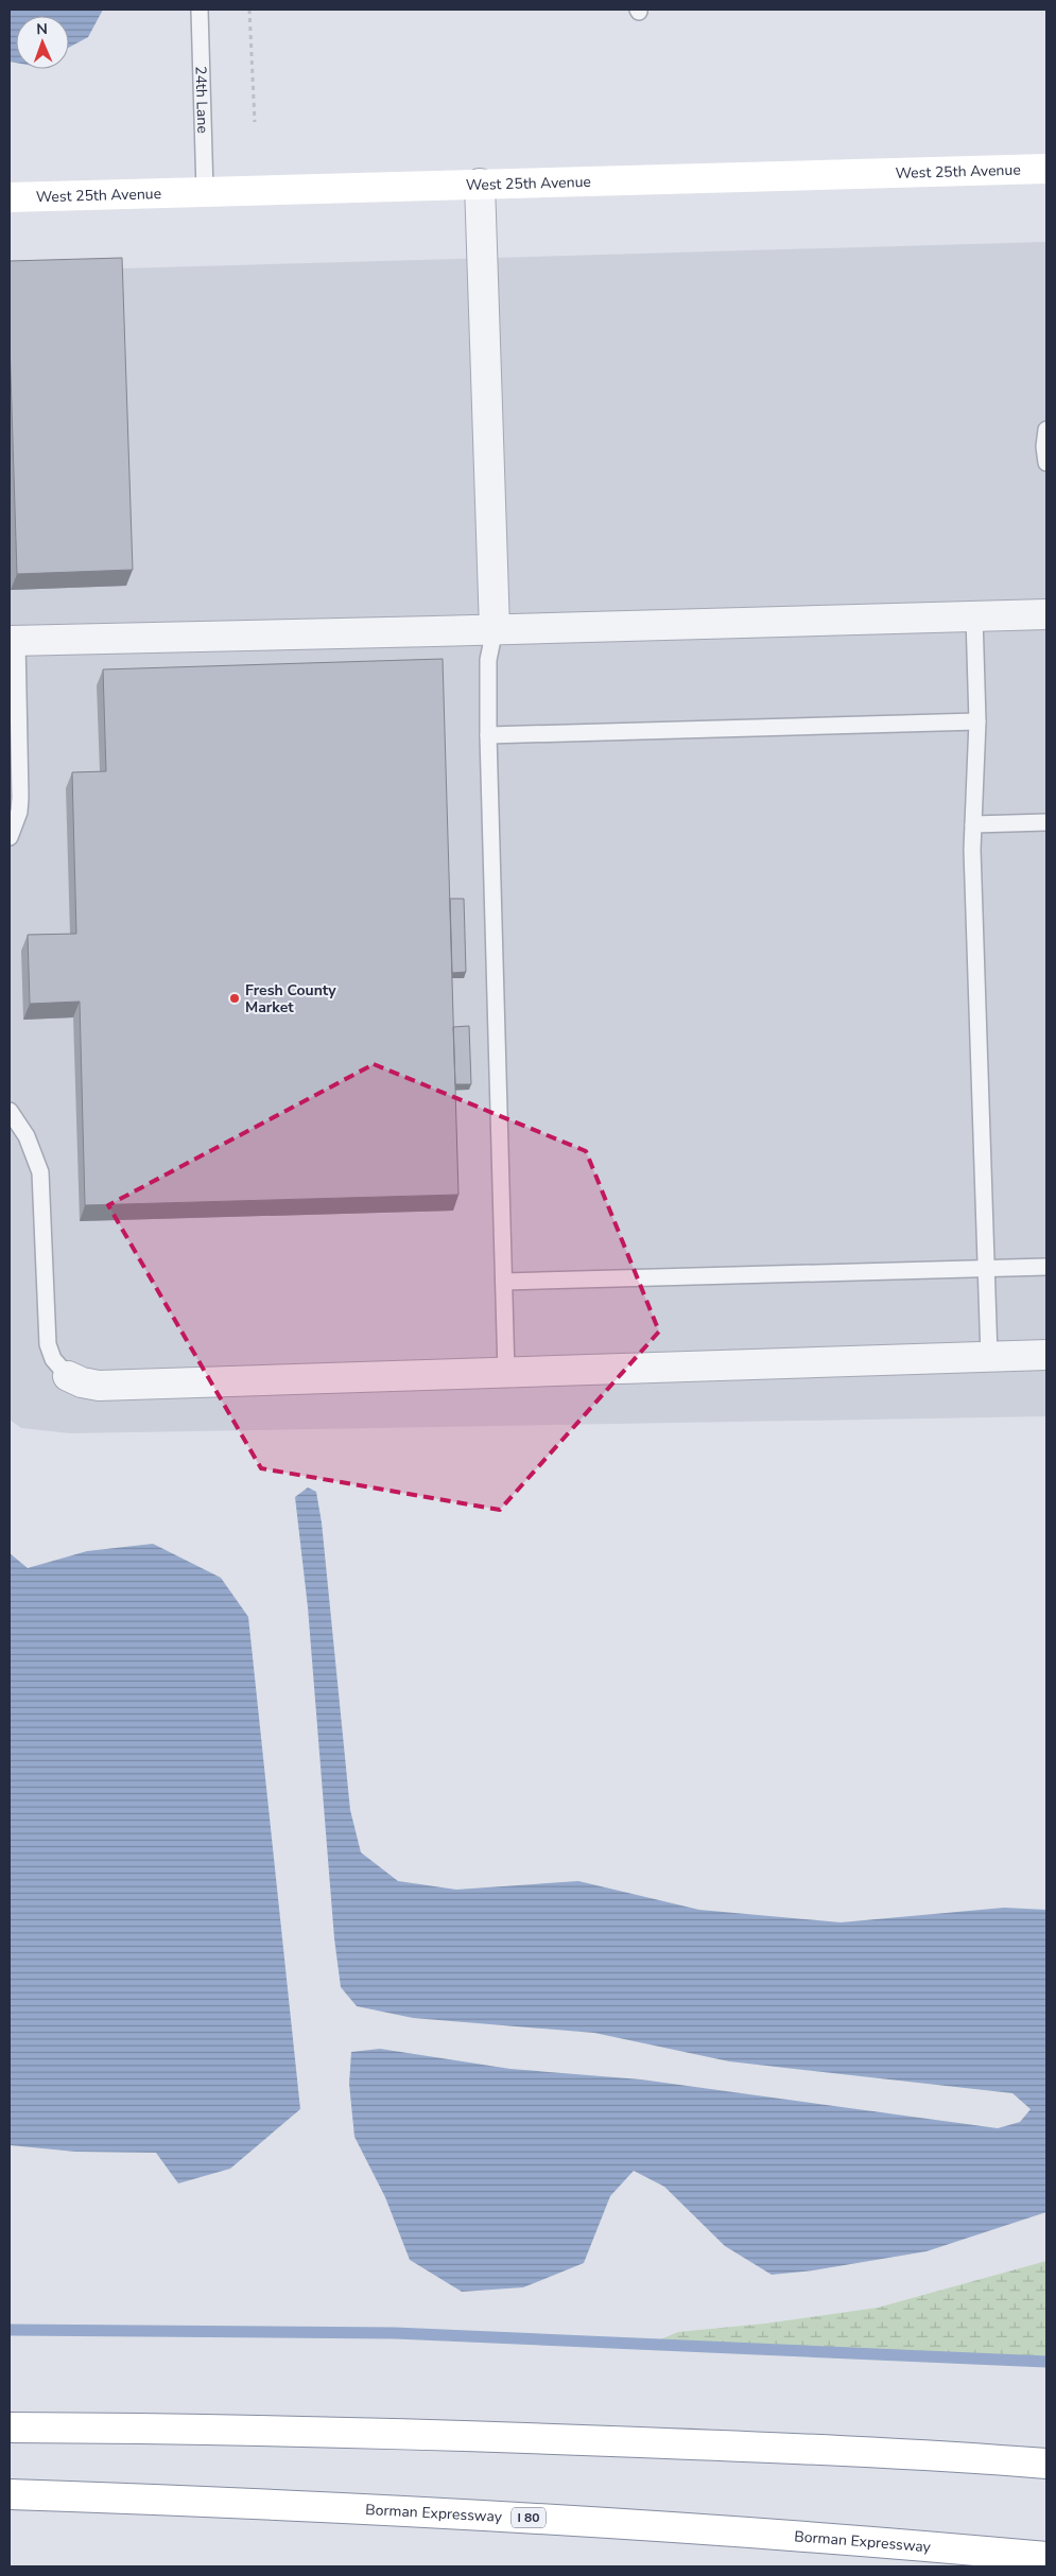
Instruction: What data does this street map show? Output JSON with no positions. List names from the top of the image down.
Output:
{
  "streets": {
    "main road": ["West 25th Avenue", "Borman Expressway", "I 80"],
    "lane": ["24th Lane"]
  },
  "crossings": [
    ["24th Lane", "West 25th Avenue"]
  ],
  "places": ["Fresh County Market"],
  "north": "top"
}
